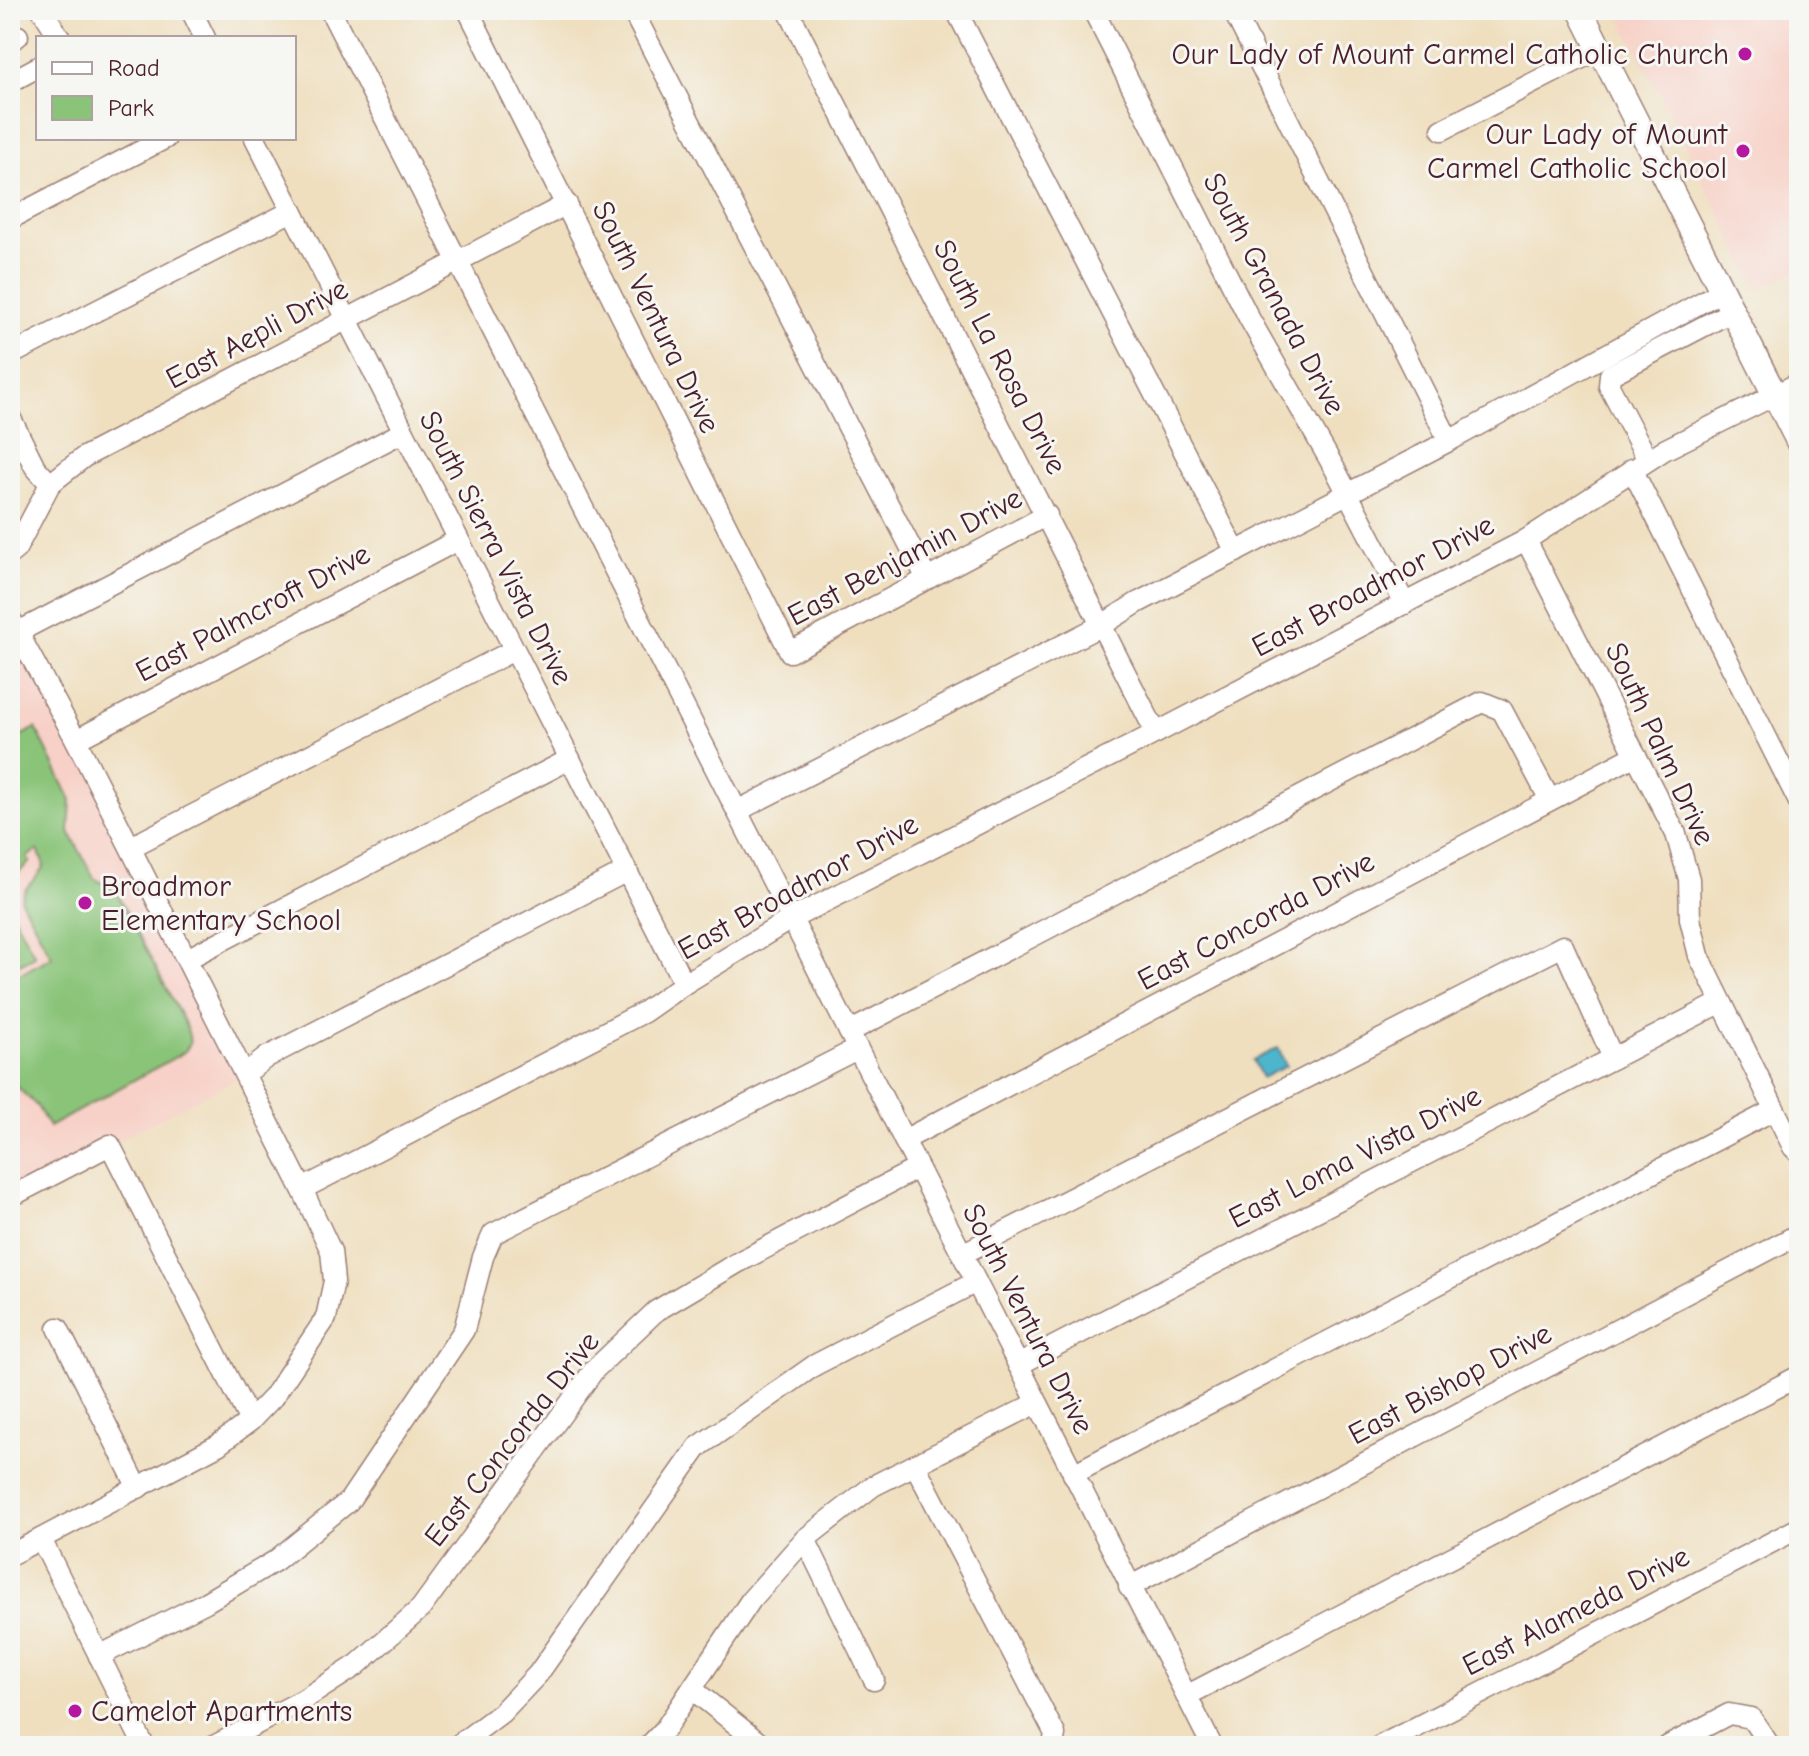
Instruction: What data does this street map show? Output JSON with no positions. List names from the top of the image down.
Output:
{
  "streets": {
    "street": [
      "South Granada Drive",
      "South Ventura Drive",
      "East Aepli Drive",
      "South La Rosa Drive",
      "South Sierra Vista Drive",
      "East Benjamin Drive",
      "East Broadmor Drive",
      "East Palmcroft Drive",
      "South Palm Drive",
      "East Concorda Drive",
      "East Loma Vista Drive",
      "East Bishop Drive",
      "East Alameda Drive"
    ]
  },
  "crossings": [
    ["South Granada Drive", "East Broadmor Drive"],
    ["South Ventura Drive", "East Aepli Drive"],
    ["South Ventura Drive", "East Benjamin Drive"],
    ["South Ventura Drive", "East Broadmor Drive"],
    ["South Ventura Drive", "East Concorda Drive"],
    ["South Ventura Drive", "East Loma Vista Drive"],
    ["South Ventura Drive", "East Bishop Drive"],
    ["East Aepli Drive", "South Sierra Vista Drive"],
    ["South La Rosa Drive", "East Benjamin Drive"],
    ["South La Rosa Drive", "East Broadmor Drive"],
    ["South Sierra Vista Drive", "East Broadmor Drive"],
    ["South Sierra Vista Drive", "East Palmcroft Drive"],
    ["East Broadmor Drive", "South Palm Drive"],
    ["South Palm Drive", "East Concorda Drive"],
    ["South Palm Drive", "East Loma Vista Drive"]
  ],
  "places": [
    "Our Lady of Mount Carmel Catholic Church",
    "Our Lady of Mount Carmel Catholic School",
    "Broadmor Elementary School",
    "Camelot Apartments"
  ],
  "legend": ["Road", "Park"]
}
